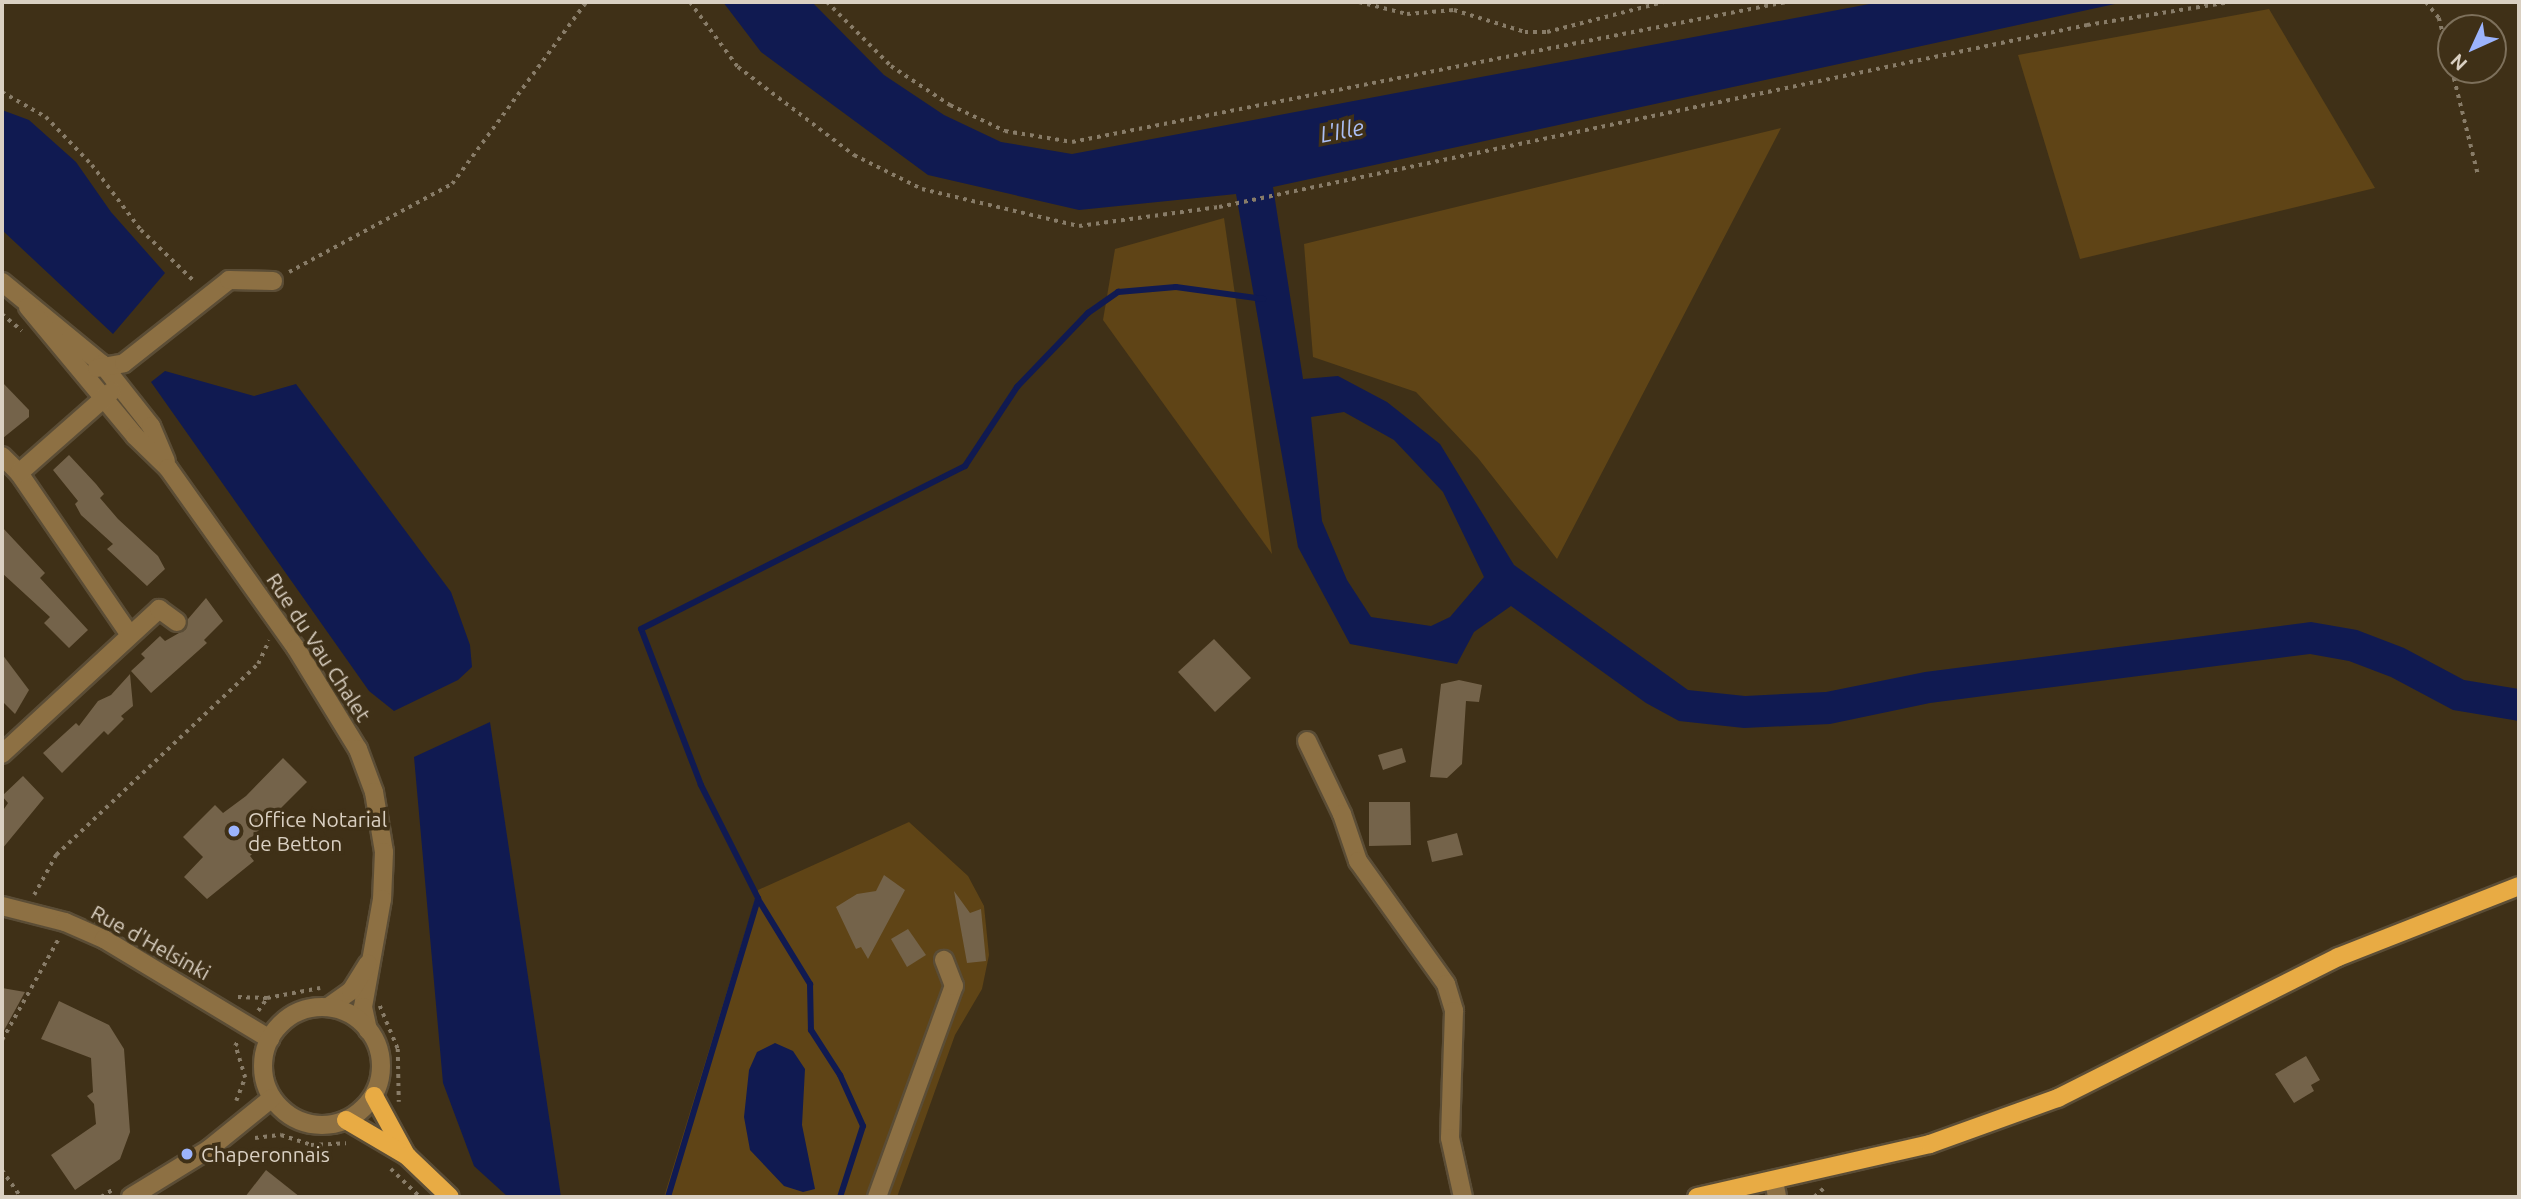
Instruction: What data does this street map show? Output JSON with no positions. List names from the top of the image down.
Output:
{
  "streets": {
    "street": ["Rue du Vau Chalet", "Rue d'Helsinki"]
  },
  "crossings": [
    ["Rue du Vau Chalet", "Rue d'Helsinki"]
  ],
  "water": ["L'Ille"],
  "places": ["Office Notarial de Betton", "Chaperonnais"],
  "north": "bottom left"
}
